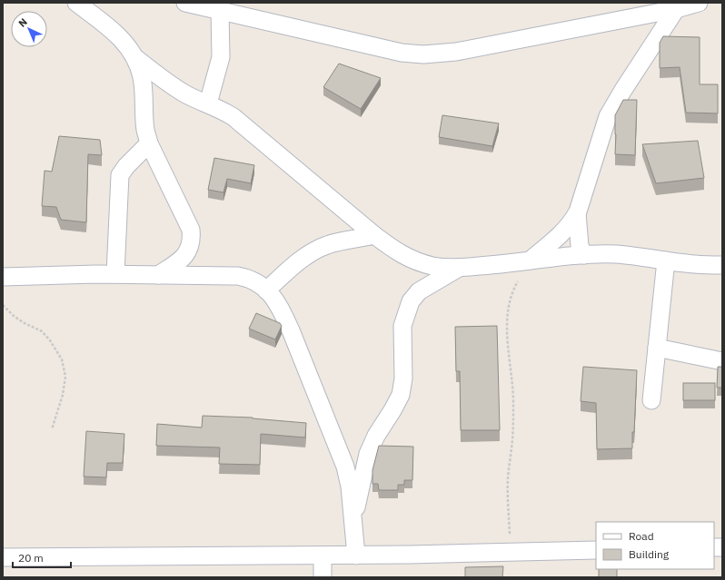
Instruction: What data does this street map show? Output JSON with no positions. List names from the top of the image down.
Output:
{
  "legend": ["Road", "Building"],
  "scale_bar": "20 m",
  "north": "top left"
}
